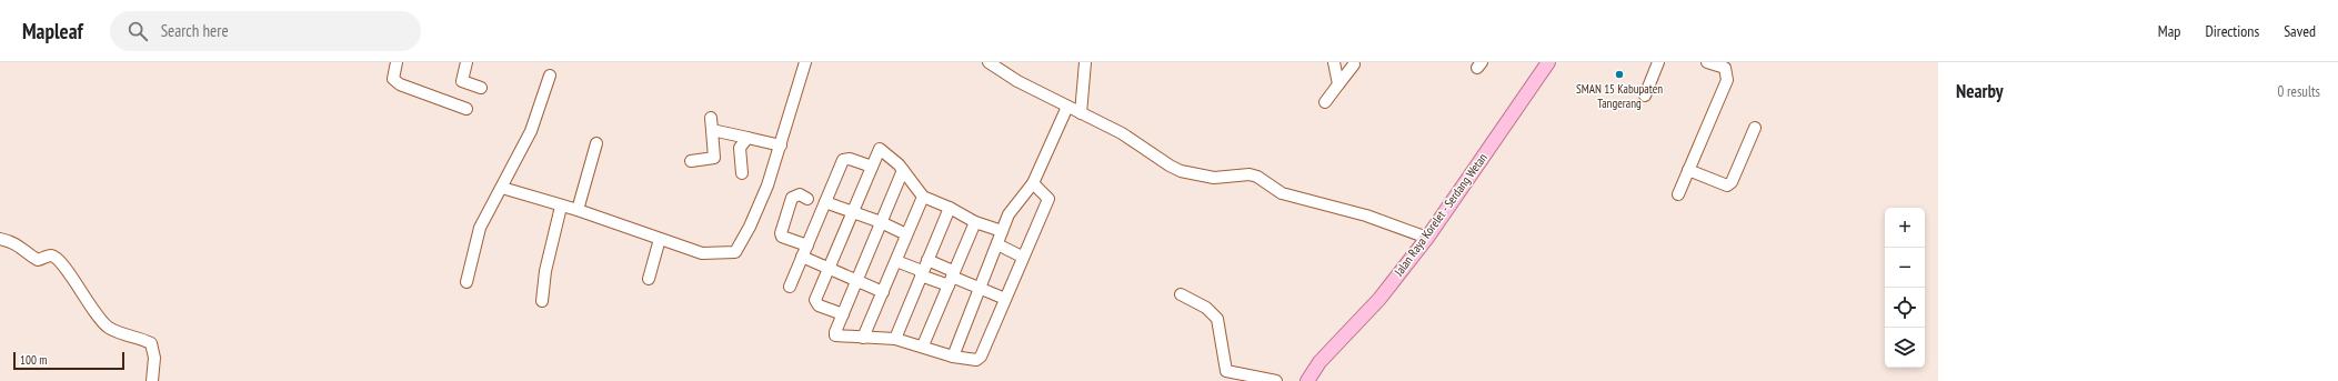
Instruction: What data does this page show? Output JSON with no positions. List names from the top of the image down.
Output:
{
  "streets": {
    "main road": ["Jalan Raya Korelet - Serdang Wetan"]
  },
  "places": ["SMAN 15 Kabupaten Tangerang"],
  "scale_bar": "100 m",
  "page": {
    "header": "Mapleaf",
    "search": "Search here",
    "nav": ["Map", "Directions", "Saved"],
    "heading": ["Nearby", "0 results"],
    "map_buttons": ["+", "−"],
    "scale": "100 m"
  }
}
